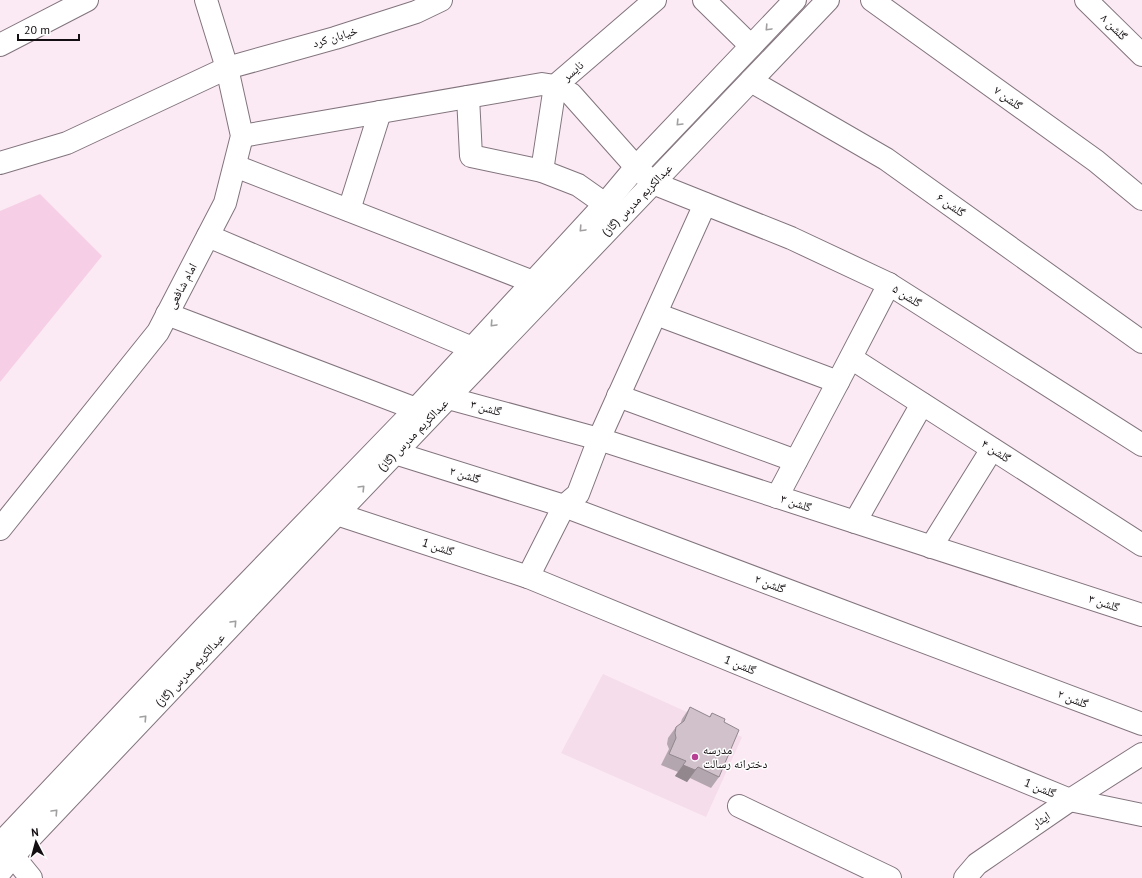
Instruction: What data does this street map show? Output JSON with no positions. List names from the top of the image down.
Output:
{
  "streets": {
    "street": [
      "گلشن ۸",
      "خیابان کرد",
      "نایسر",
      "گلشن ۷",
      "عبدالکریم مدرس (گاز)",
      "گلشن ۶",
      "امام شافعی",
      "گلشن ۵",
      "گلشن ۳",
      "گلشن ۴",
      "گلشن ۲",
      "گلشن 1",
      "ایثار"
    ]
  },
  "crossings": [
    ["خیابان کرد", "امام شافعی"],
    ["عبدالکریم مدرس (گاز)", "گلشن ۶"],
    ["عبدالکریم مدرس (گاز)", "گلشن ۵"],
    ["عبدالکریم مدرس (گاز)", "گلشن ۳"],
    ["عبدالکریم مدرس (گاز)", "گلشن ۲"],
    ["عبدالکریم مدرس (گاز)", "گلشن 1"],
    ["گلشن 1", "ایثار"]
  ],
  "places": ["مدرسه دخترانه رسالت"],
  "scale_bar": "20 m",
  "north": "top"
}
